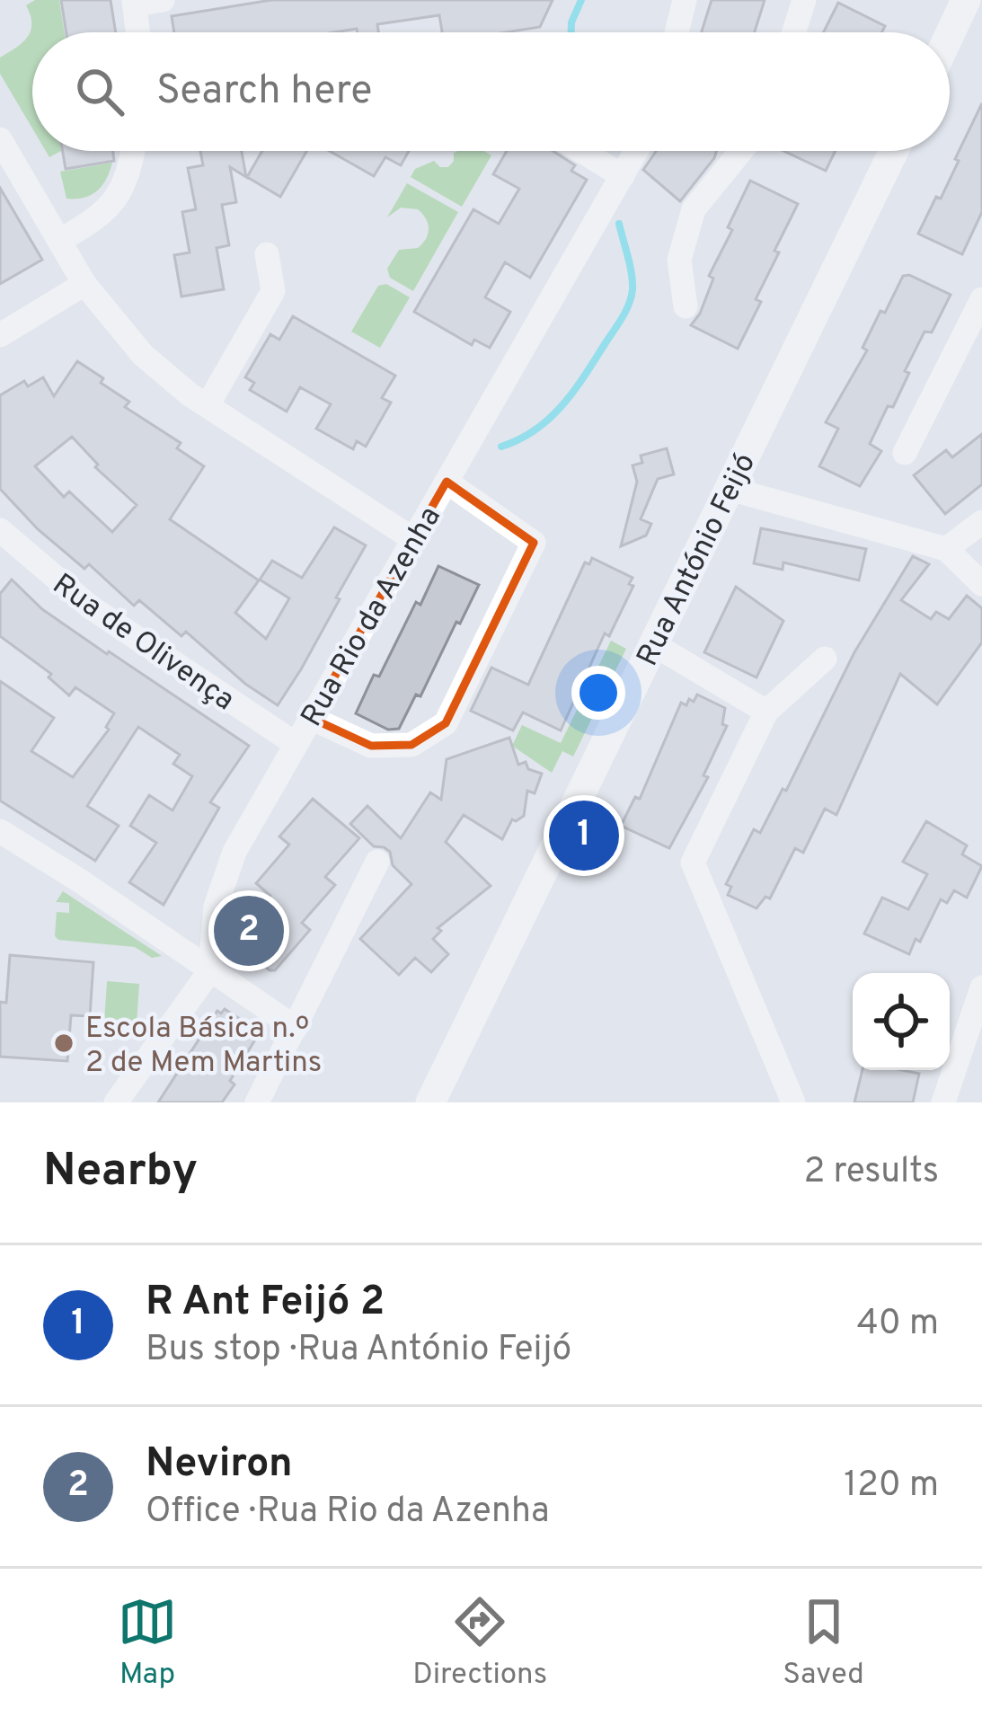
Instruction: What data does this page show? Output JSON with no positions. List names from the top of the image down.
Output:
{
  "streets": {
    "street": ["Rua António Feijó", "Rua Rio da Azenha", "Rua de Olivença"]
  },
  "crossings": [
    ["Rua Rio da Azenha", "Rua de Olivença"]
  ],
  "places": ["Escola Básica n.º 2 de Mem Martins"],
  "page": {
    "search": "Search here",
    "pins": ["1", "2"],
    "heading": ["Nearby", "2 results"],
    "list": [
      {
        "mark": "1",
        "name": "R Ant Feijó 2",
        "note": "Bus stop · Rua António Feijó",
        "value": "40 m"
      },
      {
        "mark": "2",
        "name": "Neviron",
        "note": "Office · Rua Rio da Azenha",
        "value": "120 m"
      }
    ],
    "nav": ["Map", "Directions", "Saved"]
  }
}
